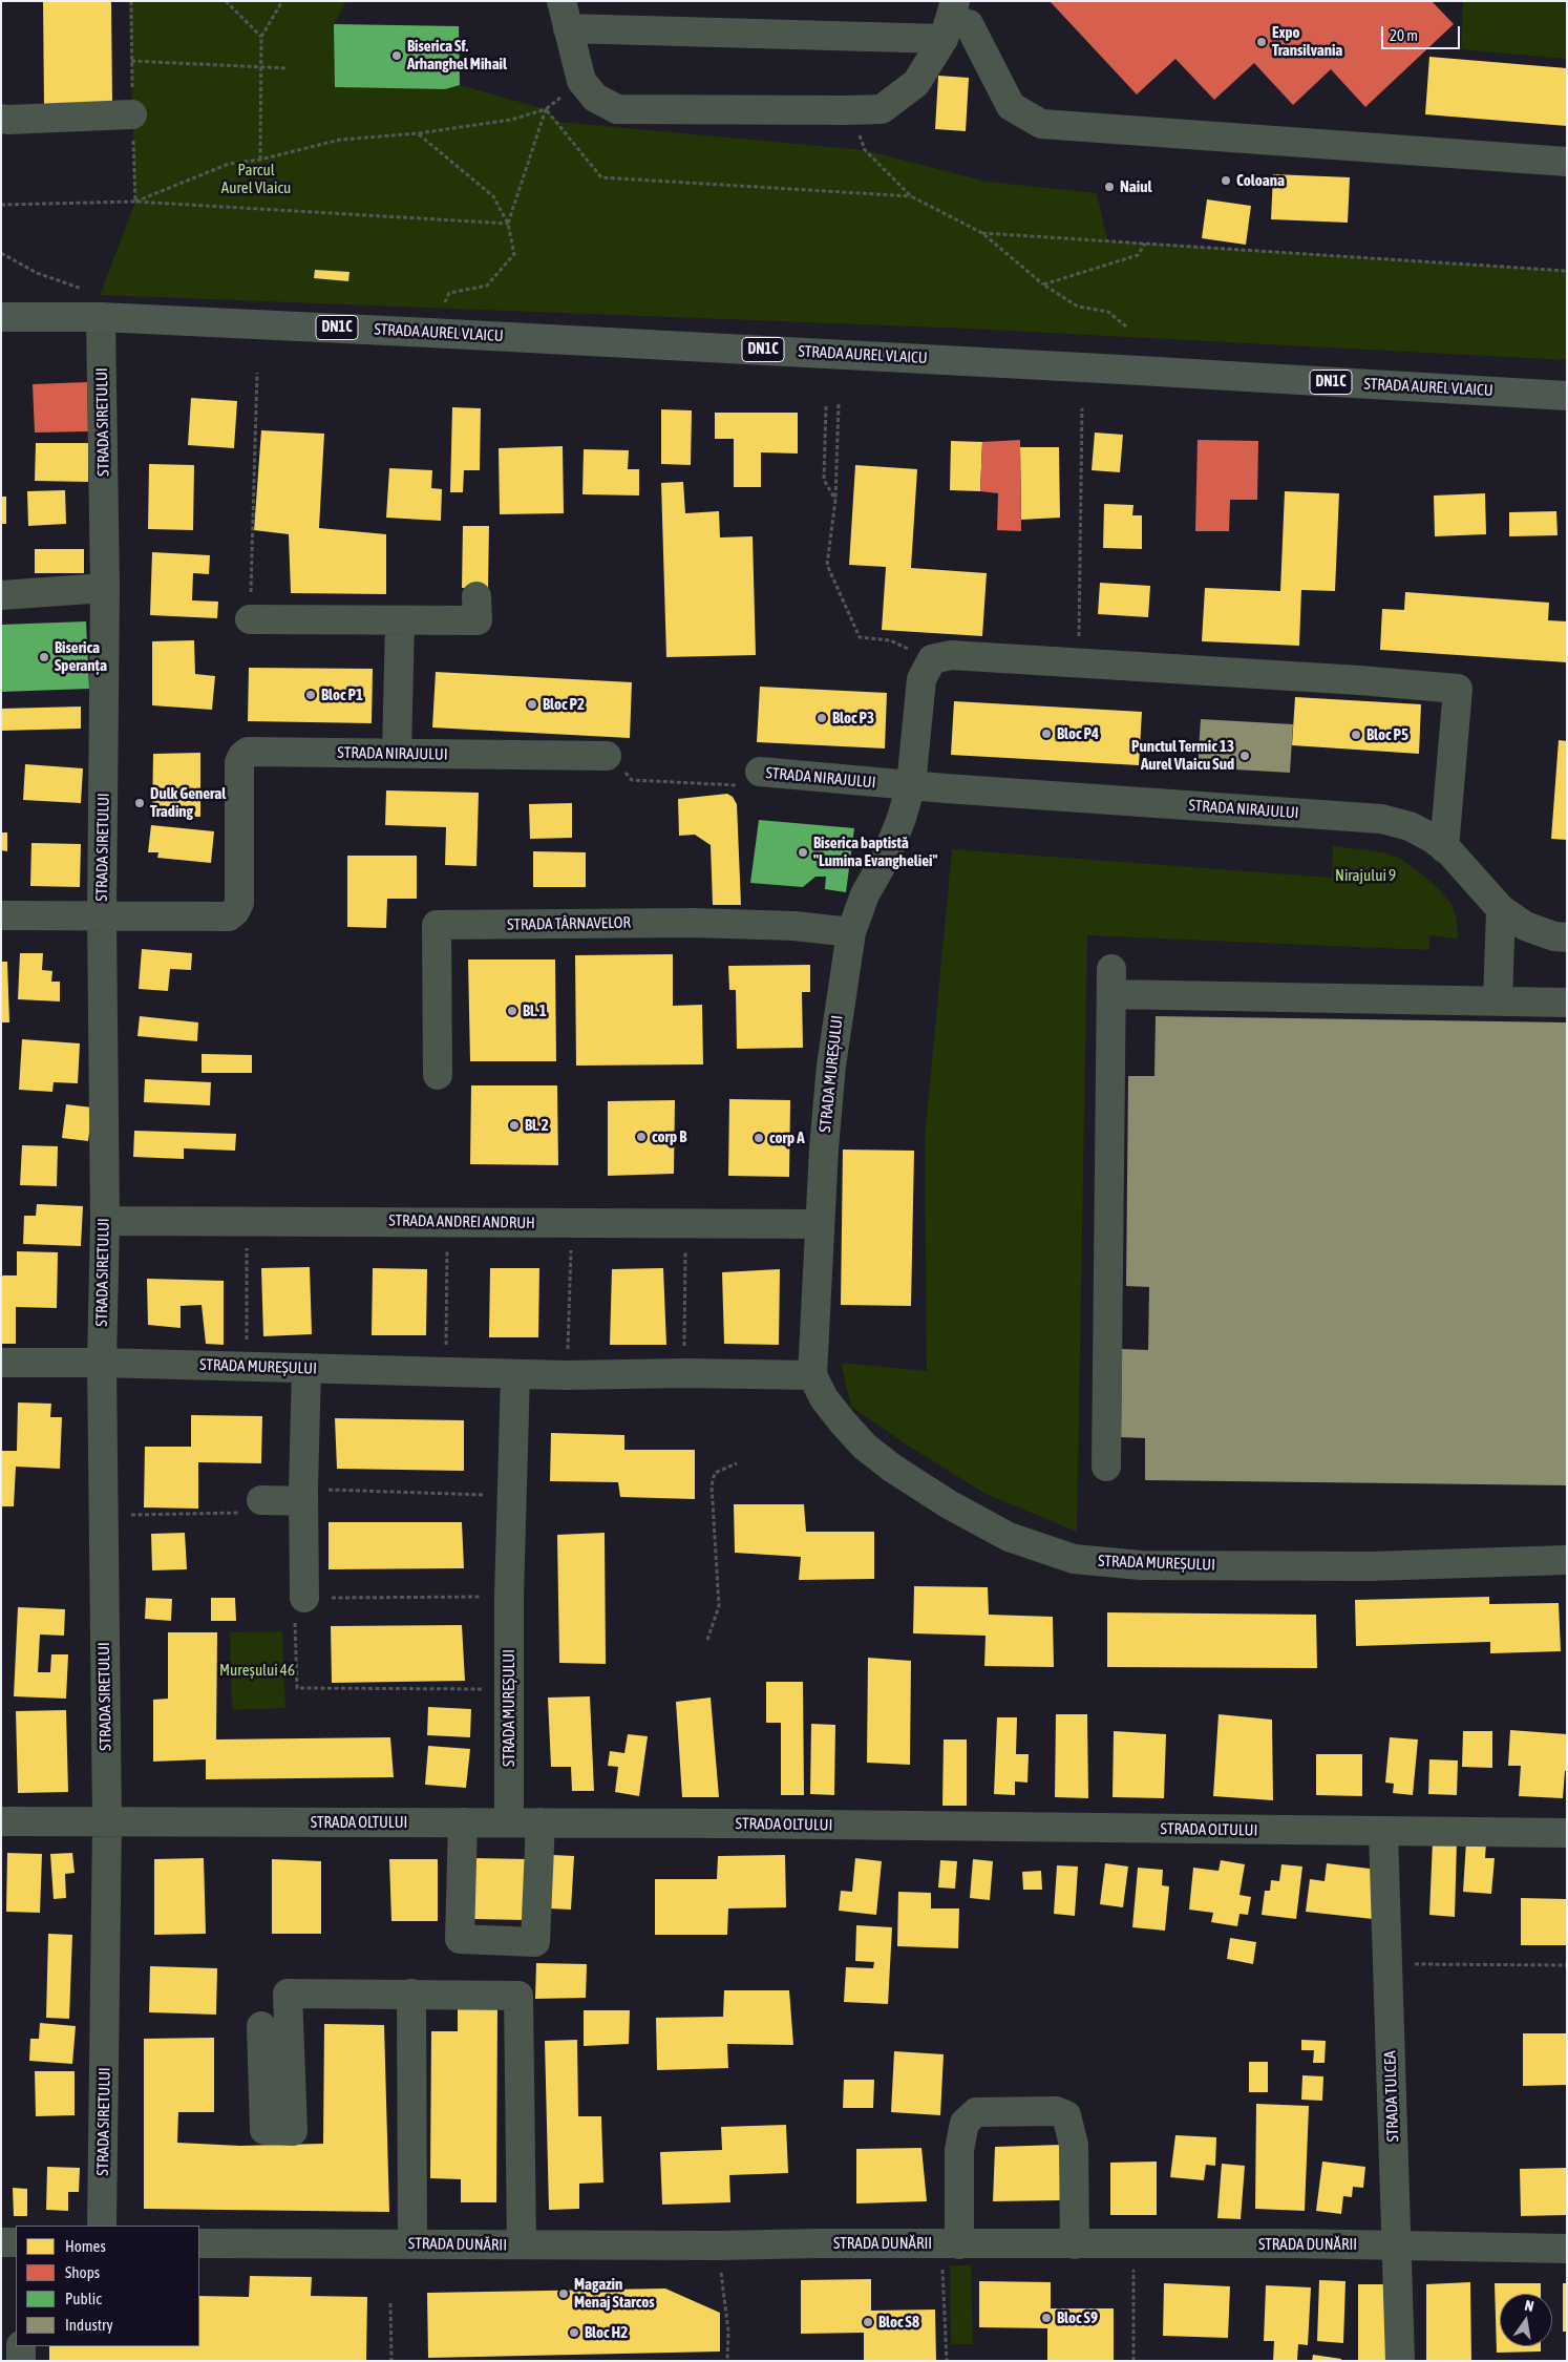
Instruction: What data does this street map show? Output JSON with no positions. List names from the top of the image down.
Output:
{
  "streets": {
    "main road": ["DN1C", "STRADA AUREL VLAICU"],
    "street": [
      "STRADA SIRETULUI",
      "STRADA NIRAJULUI",
      "STRADA TÂRNAVELOR",
      "STRADA MUREȘULUI",
      "STRADA ANDREI ANDRUH",
      "STRADA OLTULUI",
      "STRADA TULCEA",
      "STRADA DUNĂRII"
    ]
  },
  "crossings": [
    ["STRADA AUREL VLAICU", "STRADA SIRETULUI"],
    ["STRADA SIRETULUI", "STRADA NIRAJULUI"],
    ["STRADA SIRETULUI", "STRADA MUREȘULUI"],
    ["STRADA SIRETULUI", "STRADA ANDREI ANDRUH"],
    ["STRADA SIRETULUI", "STRADA OLTULUI"],
    ["STRADA NIRAJULUI", "STRADA MUREȘULUI"],
    ["STRADA TÂRNAVELOR", "STRADA MUREȘULUI"],
    ["STRADA MUREȘULUI", "STRADA ANDREI ANDRUH"],
    ["STRADA MUREȘULUI", "STRADA OLTULUI"],
    ["STRADA OLTULUI", "STRADA TULCEA"],
    ["STRADA TULCEA", "STRADA DUNĂRII"]
  ],
  "parks": ["Parcul Aurel Vlaicu", "Nirajului 9", "Mureșului 46"],
  "places": [
    "Expo Transilvania",
    "Biserica Sf. Arhanghel Mihail",
    "Coloana",
    "Naiul",
    "Biserica Speranța",
    "Bloc P1",
    "Bloc P2",
    "Bloc P3",
    "Bloc P4",
    "Bloc P5",
    "Punctul Termic 13 Aurel Vlaicu Sud",
    "Dulk General Trading",
    "Biserica baptistă \"Lumina Evangheliei\"",
    "Bl. 1",
    "Bl. 2",
    "corp B",
    "corp A",
    "Magazin Menaj Starcos",
    "Bloc S9",
    "Bloc S8",
    "Bloc H2"
  ],
  "legend": [
    "Homes",
    "Shops",
    "Public",
    "Industry"
  ],
  "scale_bar": "20 m",
  "north": "top"
}
